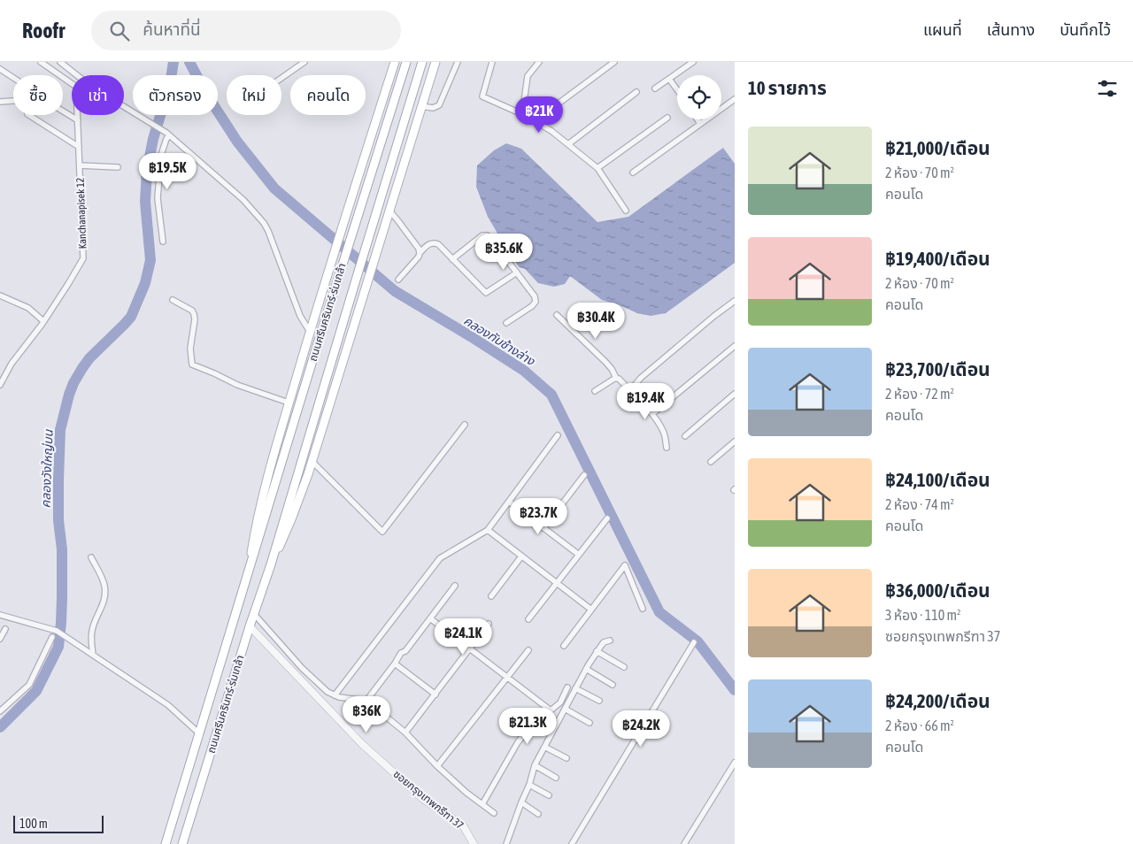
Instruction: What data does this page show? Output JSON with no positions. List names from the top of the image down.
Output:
{
  "streets": {
    "main road": ["ถนนศรีนครินทร์-ร่มเกล้า"],
    "street": ["Kanchanapisek 12", "ซอยกรุงเทพกรีฑา 37"]
  },
  "crossings": [
    ["ถนนศรีนครินทร์-ร่มเกล้า", "ซอยกรุงเทพกรีฑา 37"]
  ],
  "water": ["คลองทับช้างล่าง", "คลองวังใหญ่บน"],
  "scale_bar": "100 m",
  "page": {
    "header": "Roofr",
    "search": "ค้นหาที่นี่",
    "nav": ["แผนที่", "เส้นทาง", "บันทึกไว้"],
    "heading": "10 รายการ",
    "chip": [
      "ซื้อ",
      "เช่า",
      "ตัวกรอง",
      "ใหม่",
      "คอนโด"
    ],
    "price": [
      "฿21K",
      "฿19.5K",
      "฿35.6K",
      "฿30.4K",
      "฿19.4K",
      "฿23.7K",
      "฿24.1K",
      "฿36K",
      "฿21.3K",
      "฿24.2K"
    ],
    "list": [
      {
        "name": "฿21,000/เดือน",
        "note": "2 ห้อง · 70 m² · คอนโด"
      },
      {
        "name": "฿19,400/เดือน",
        "note": "2 ห้อง · 70 m² · คอนโด"
      },
      {
        "name": "฿23,700/เดือน",
        "note": "2 ห้อง · 72 m² · คอนโด"
      },
      {
        "name": "฿24,100/เดือน",
        "note": "2 ห้อง · 74 m² · คอนโด"
      },
      {
        "name": "฿36,000/เดือน",
        "note": "3 ห้อง · 110 m² · ซอยกรุงเทพกรีฑา 37"
      },
      {
        "name": "฿24,200/เดือน",
        "note": "2 ห้อง · 66 m² · คอนโด"
      }
    ],
    "scale": "100 m"
  }
}
